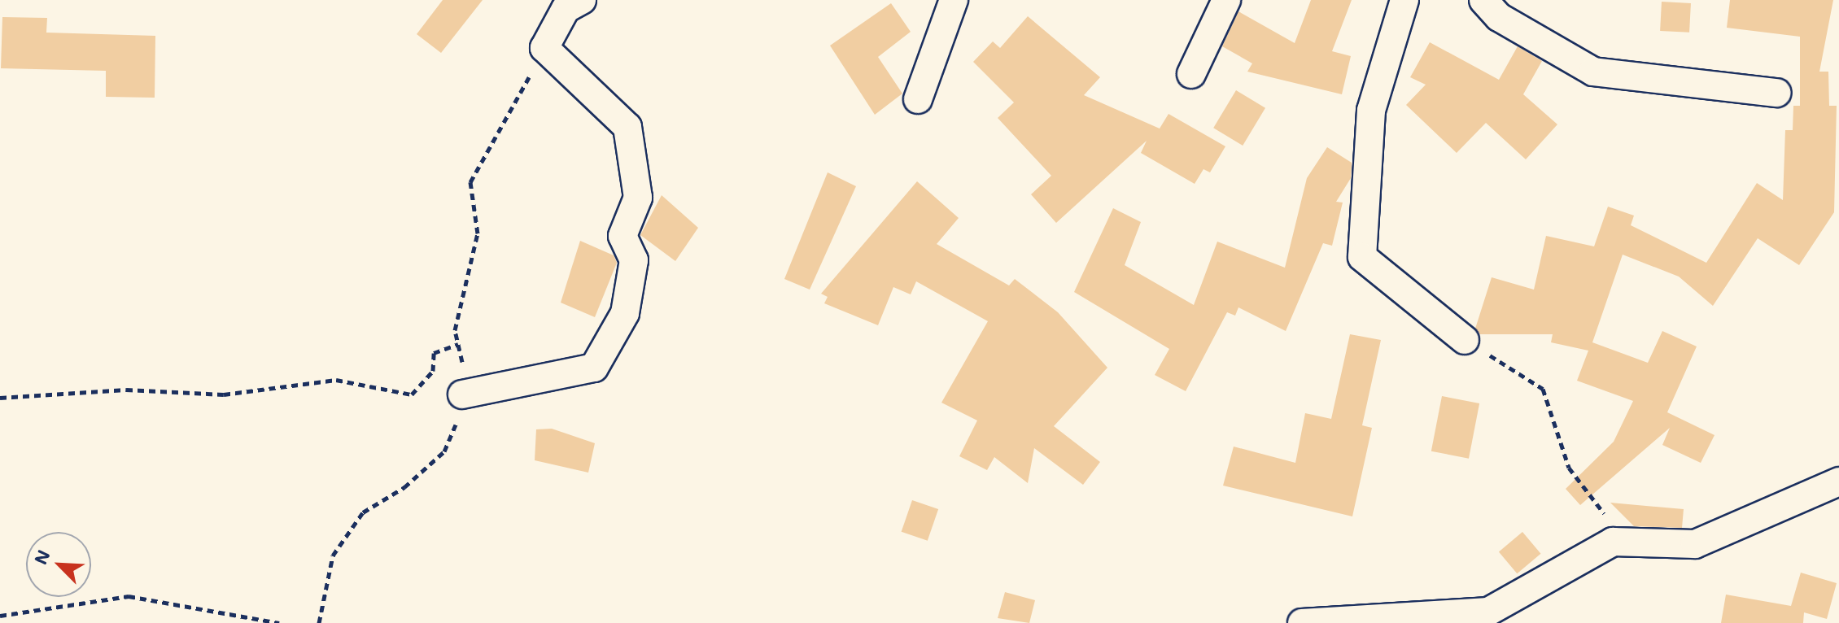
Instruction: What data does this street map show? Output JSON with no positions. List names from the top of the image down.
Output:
{
  "north": "top left"
}
